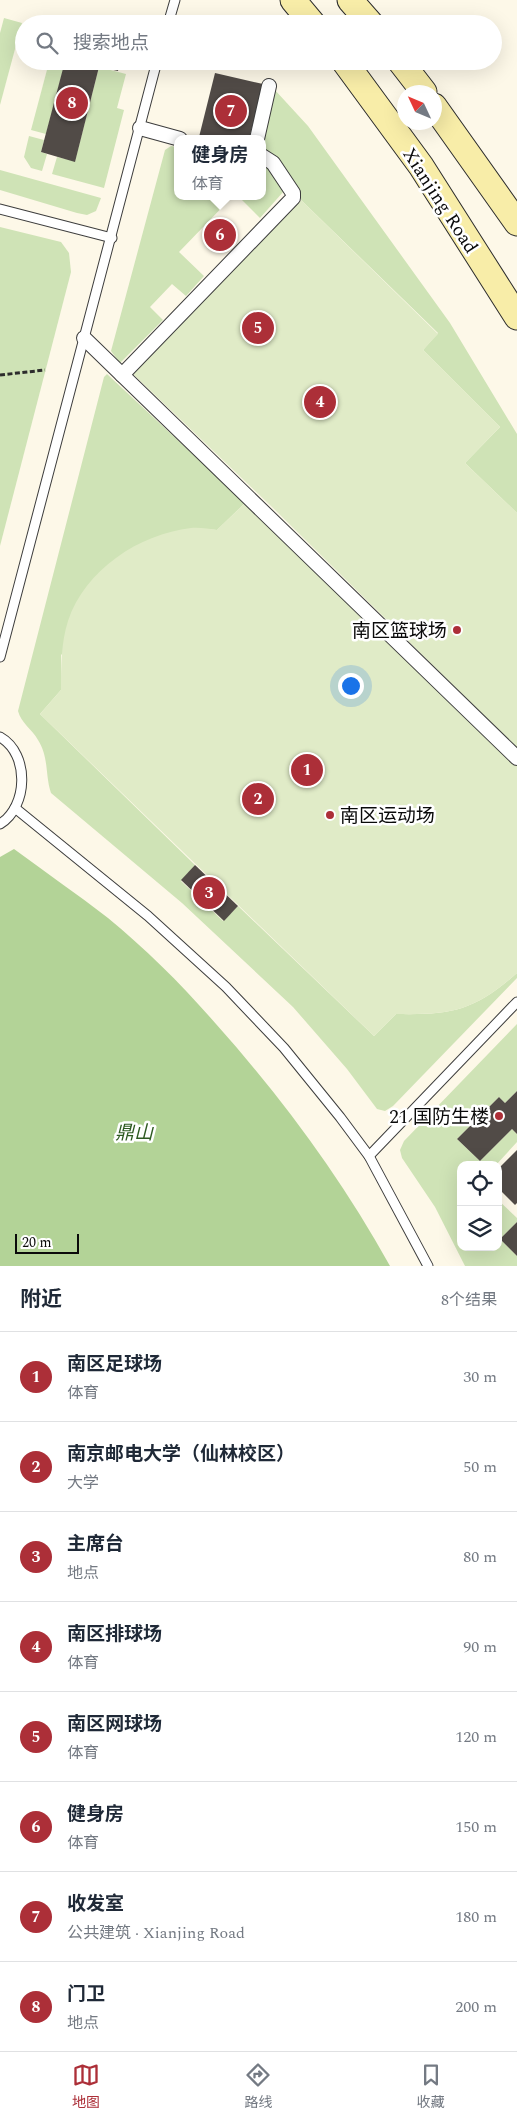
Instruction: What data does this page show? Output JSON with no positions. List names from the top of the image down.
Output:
{
  "streets": {
    "main road": ["Xianjing Road"]
  },
  "parks": ["鼎山"],
  "places": ["南区篮球场", "南区运动场", "21 国防生楼"],
  "scale_bar": "20 m",
  "north": "top left",
  "page": {
    "search": "搜索地点",
    "pins": [
      "8",
      "7",
      "6",
      "5",
      "4",
      "1",
      "2",
      "3"
    ],
    "popup": ["健身房", "体育"],
    "scale": "20 m",
    "heading": ["附近", "8个结果"],
    "list": [
      {
        "mark": "1",
        "name": "南区足球场",
        "note": "体育",
        "value": "30 m"
      },
      {
        "mark": "2",
        "name": "南京邮电大学（仙林校区）",
        "note": "大学",
        "value": "50 m"
      },
      {
        "mark": "3",
        "name": "主席台",
        "note": "地点",
        "value": "80 m"
      },
      {
        "mark": "4",
        "name": "南区排球场",
        "note": "体育",
        "value": "90 m"
      },
      {
        "mark": "5",
        "name": "南区网球场",
        "note": "体育",
        "value": "120 m"
      },
      {
        "mark": "6",
        "name": "健身房",
        "note": "体育",
        "value": "150 m"
      },
      {
        "mark": "7",
        "name": "收发室",
        "note": "公共建筑 · Xianjing Road",
        "value": "180 m"
      },
      {
        "mark": "8",
        "name": "门卫",
        "note": "地点",
        "value": "200 m"
      }
    ],
    "nav": ["地图", "路线", "收藏"]
  }
}
